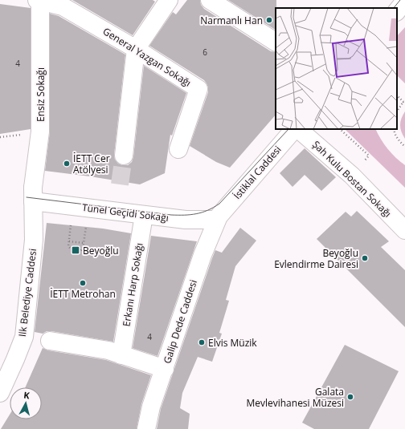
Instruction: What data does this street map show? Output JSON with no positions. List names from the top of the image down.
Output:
{
  "streets": {
    "street": [
      "General Yazgan Sokağı",
      "Ensiz Sokağı",
      "İstiklal Caddesi",
      "Şah Kulu Bostan Sokağı",
      "Tünel Geçidi Sokağı",
      "Erkanı Harp Sokağı",
      "Ilk Belediye Caddesi",
      "Galip Dede Caddesi"
    ]
  },
  "crossings": [
    ["General Yazgan Sokağı", "Ensiz Sokağı"],
    ["Ensiz Sokağı", "Tünel Geçidi Sokağı"],
    ["Ensiz Sokağı", "Ilk Belediye Caddesi"],
    ["İstiklal Caddesi", "Tünel Geçidi Sokağı"],
    ["İstiklal Caddesi", "Galip Dede Caddesi"],
    ["Tünel Geçidi Sokağı", "Erkanı Harp Sokağı"],
    ["Tünel Geçidi Sokağı", "Ilk Belediye Caddesi"],
    ["Tünel Geçidi Sokağı", "Galip Dede Caddesi"]
  ],
  "places": {
    "other": [
      "Narmanlı Han",
      "İETT Cer Atölyesi",
      "Beyoğlu Evlendirme Dairesi",
      "İETT Metrohan",
      "Elvis Müzik",
      "Galata Mevlevihanesi Müzesi"
    ],
    "transit": ["Beyoğlu"]
  },
  "house_numbers": ["6", "4", "4"],
  "north": "top"
}
